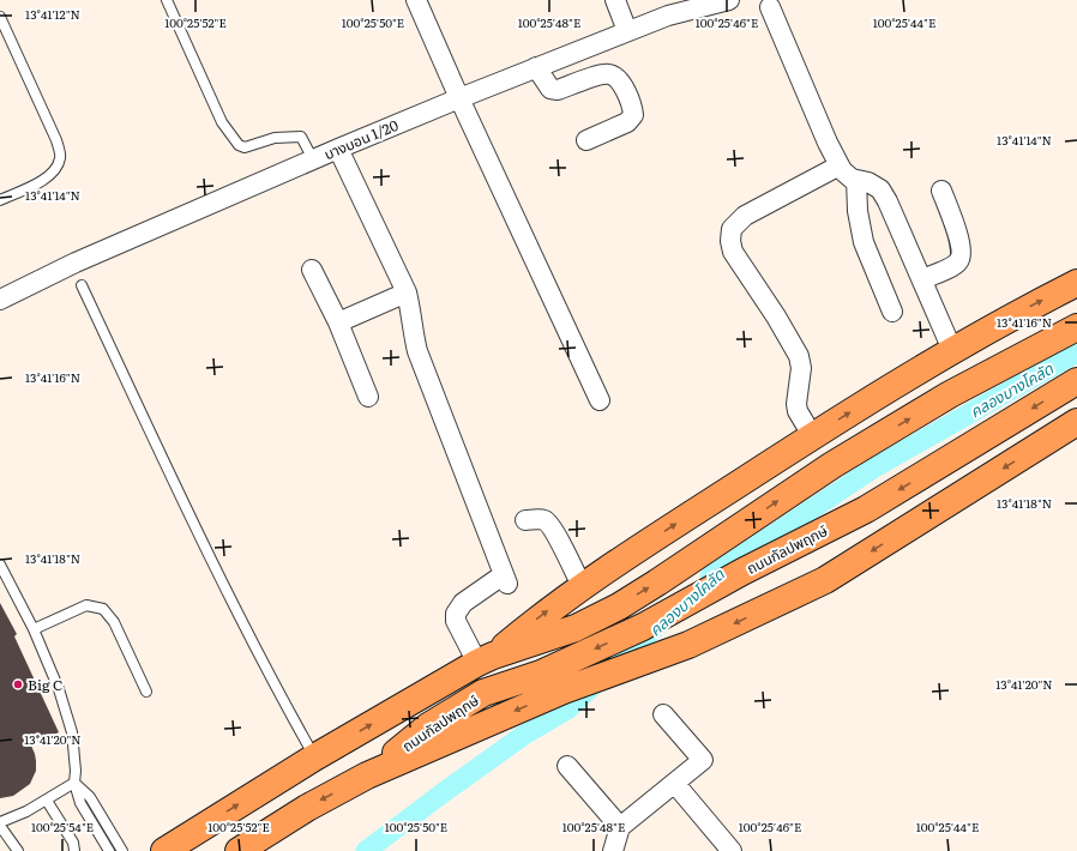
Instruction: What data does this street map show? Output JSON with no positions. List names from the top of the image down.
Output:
{
  "streets": {
    "main road": ["ถนนกัลปพฤกษ์"],
    "street": ["บางบอน 1/20"]
  },
  "water": ["คลองบางโคลัด"],
  "places": ["Big C"],
  "coordinates": [
    "13°41'12\"N",
    "100°25'52\"E",
    "100°25'50\"E",
    "100°25'48\"E",
    "100°25'46\"E",
    "100°25'44\"E",
    "13°41'14\"N",
    "13°41'16\"N",
    "13°41'18\"N",
    "13°41'20\"N",
    "100°25'54\"E"
  ]
}
